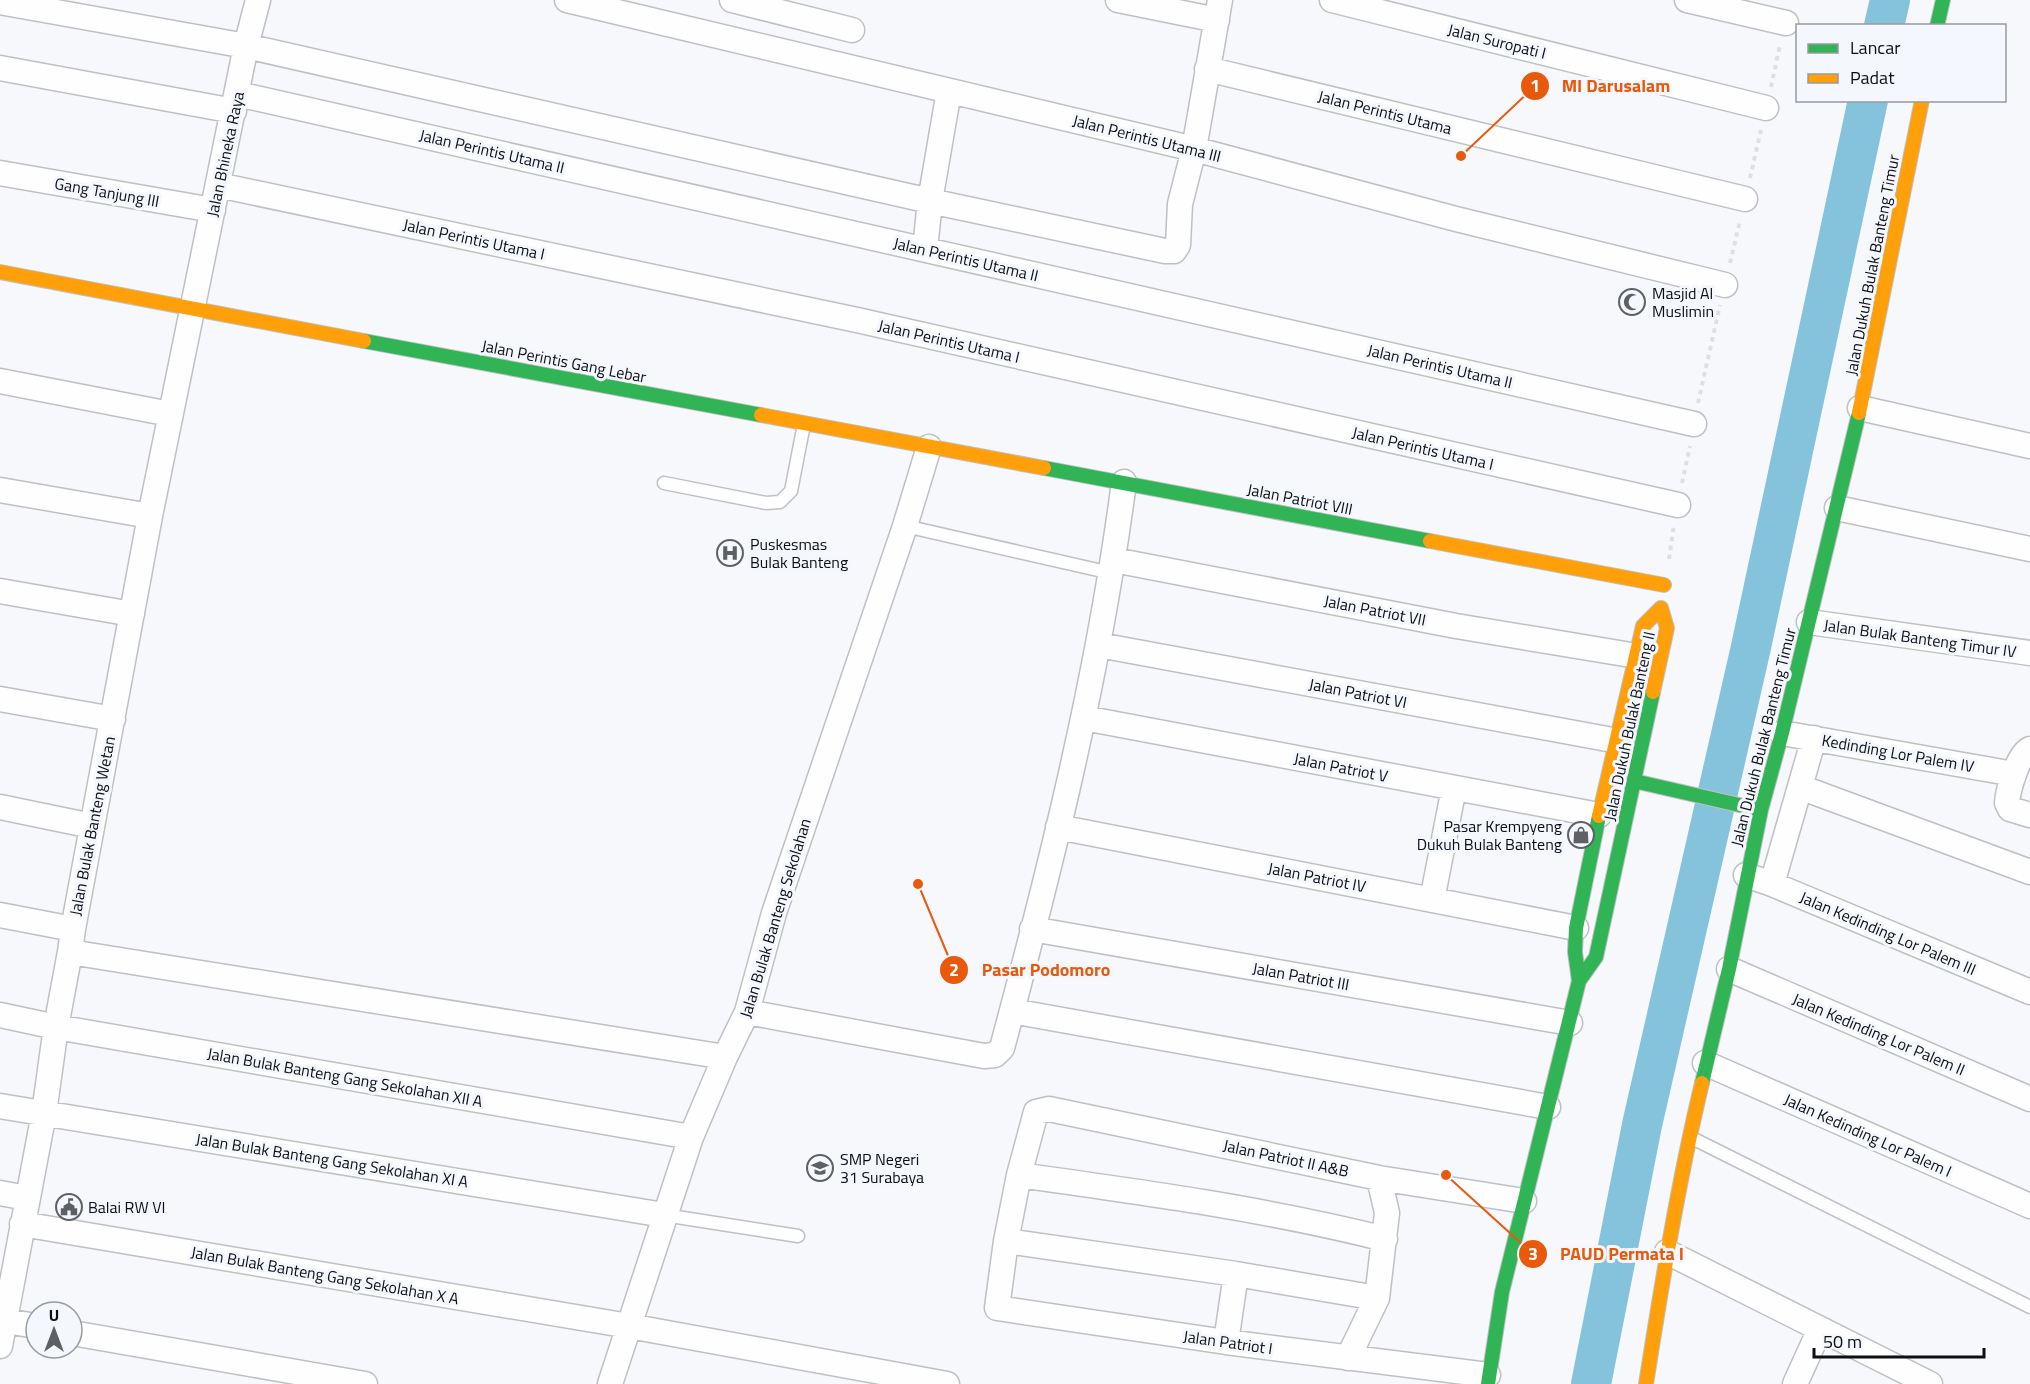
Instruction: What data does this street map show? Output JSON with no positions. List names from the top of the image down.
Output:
{
  "streets": {
    "street": [
      "Jalan Suropati I",
      "Jalan Perintis Utama",
      "Jalan Perintis Utama III",
      "Jalan Perintis Utama II",
      "Jalan Bhineka Raya",
      "Gang Tanjung III",
      "Jalan Perintis Utama I",
      "Jalan Dukuh Bulak Banteng Timur",
      "Jalan Perintis Gang Lebar",
      "Jalan Patriot VIII",
      "Jalan Patriot VII",
      "Jalan Bulak Banteng Timur IV",
      "Jalan Patriot VI",
      "Jalan Dukuh Bulak Banteng II",
      "Kedinding Lor Palem IV",
      "Jalan Patriot V",
      "Jalan Bulak Banteng Wetan",
      "Jalan Patriot IV",
      "Jalan Bulak Banteng Sekolahan",
      "Jalan Kedinding Lor Palem III",
      "Jalan Patriot III",
      "Jalan Kedinding Lor Palem II",
      "Jalan Bulak Banteng Gang Sekolahan XII A",
      "Jalan Kedinding Lor Palem I",
      "Jalan Patriot II A&B",
      "Jalan Bulak Banteng Gang Sekolahan XI A",
      "Jalan Bulak Banteng Gang Sekolahan X A",
      "Jalan Patriot I"
    ]
  },
  "crossings": [
    ["Jalan Perintis Utama II", "Jalan Bhineka Raya"],
    ["Jalan Bhineka Raya", "Gang Tanjung III"],
    ["Jalan Bhineka Raya", "Jalan Perintis Utama I"],
    ["Jalan Bhineka Raya", "Jalan Perintis Gang Lebar"],
    ["Jalan Bhineka Raya", "Jalan Bulak Banteng Wetan"],
    ["Jalan Dukuh Bulak Banteng Timur", "Jalan Bulak Banteng Timur IV"],
    ["Jalan Dukuh Bulak Banteng Timur", "Kedinding Lor Palem IV"],
    ["Jalan Dukuh Bulak Banteng Timur", "Jalan Kedinding Lor Palem III"],
    ["Jalan Dukuh Bulak Banteng Timur", "Jalan Kedinding Lor Palem II"],
    ["Jalan Dukuh Bulak Banteng Timur", "Jalan Kedinding Lor Palem I"],
    ["Jalan Perintis Gang Lebar", "Jalan Patriot VIII"],
    ["Jalan Perintis Gang Lebar", "Jalan Bulak Banteng Wetan"],
    ["Jalan Perintis Gang Lebar", "Jalan Bulak Banteng Sekolahan"],
    ["Jalan Patriot VIII", "Jalan Bulak Banteng Sekolahan"],
    ["Jalan Patriot VII", "Jalan Dukuh Bulak Banteng II"],
    ["Jalan Patriot VI", "Jalan Dukuh Bulak Banteng II"],
    ["Jalan Dukuh Bulak Banteng II", "Jalan Patriot V"],
    ["Jalan Dukuh Bulak Banteng II", "Jalan Patriot IV"],
    ["Jalan Dukuh Bulak Banteng II", "Jalan Patriot III"],
    ["Jalan Dukuh Bulak Banteng II", "Jalan Patriot II A&B"],
    ["Jalan Dukuh Bulak Banteng II", "Jalan Patriot I"],
    ["Jalan Bulak Banteng Wetan", "Jalan Bulak Banteng Gang Sekolahan XII A"],
    ["Jalan Bulak Banteng Wetan", "Jalan Bulak Banteng Gang Sekolahan XI A"],
    ["Jalan Bulak Banteng Wetan", "Jalan Bulak Banteng Gang Sekolahan X A"],
    ["Jalan Bulak Banteng Sekolahan", "Jalan Bulak Banteng Gang Sekolahan XII A"],
    ["Jalan Bulak Banteng Sekolahan", "Jalan Bulak Banteng Gang Sekolahan XI A"],
    ["Jalan Bulak Banteng Sekolahan", "Jalan Bulak Banteng Gang Sekolahan X A"]
  ],
  "places": {
    "other": ["MI Darusalam", "Pasar Podomoro", "PAUD Permata I"],
    "mosque": ["Masjid Al Muslimin"],
    "hospital": ["Puskesmas Bulak Banteng"],
    "shop": ["Pasar Krempyeng Dukuh Bulak Banteng"],
    "school or university": ["SMP Negeri 31 Surabaya"],
    "public building": ["Balai RW VI"]
  },
  "legend": ["Lancar", "Padat"],
  "scale_bar": "50 m",
  "north": "top"
}
